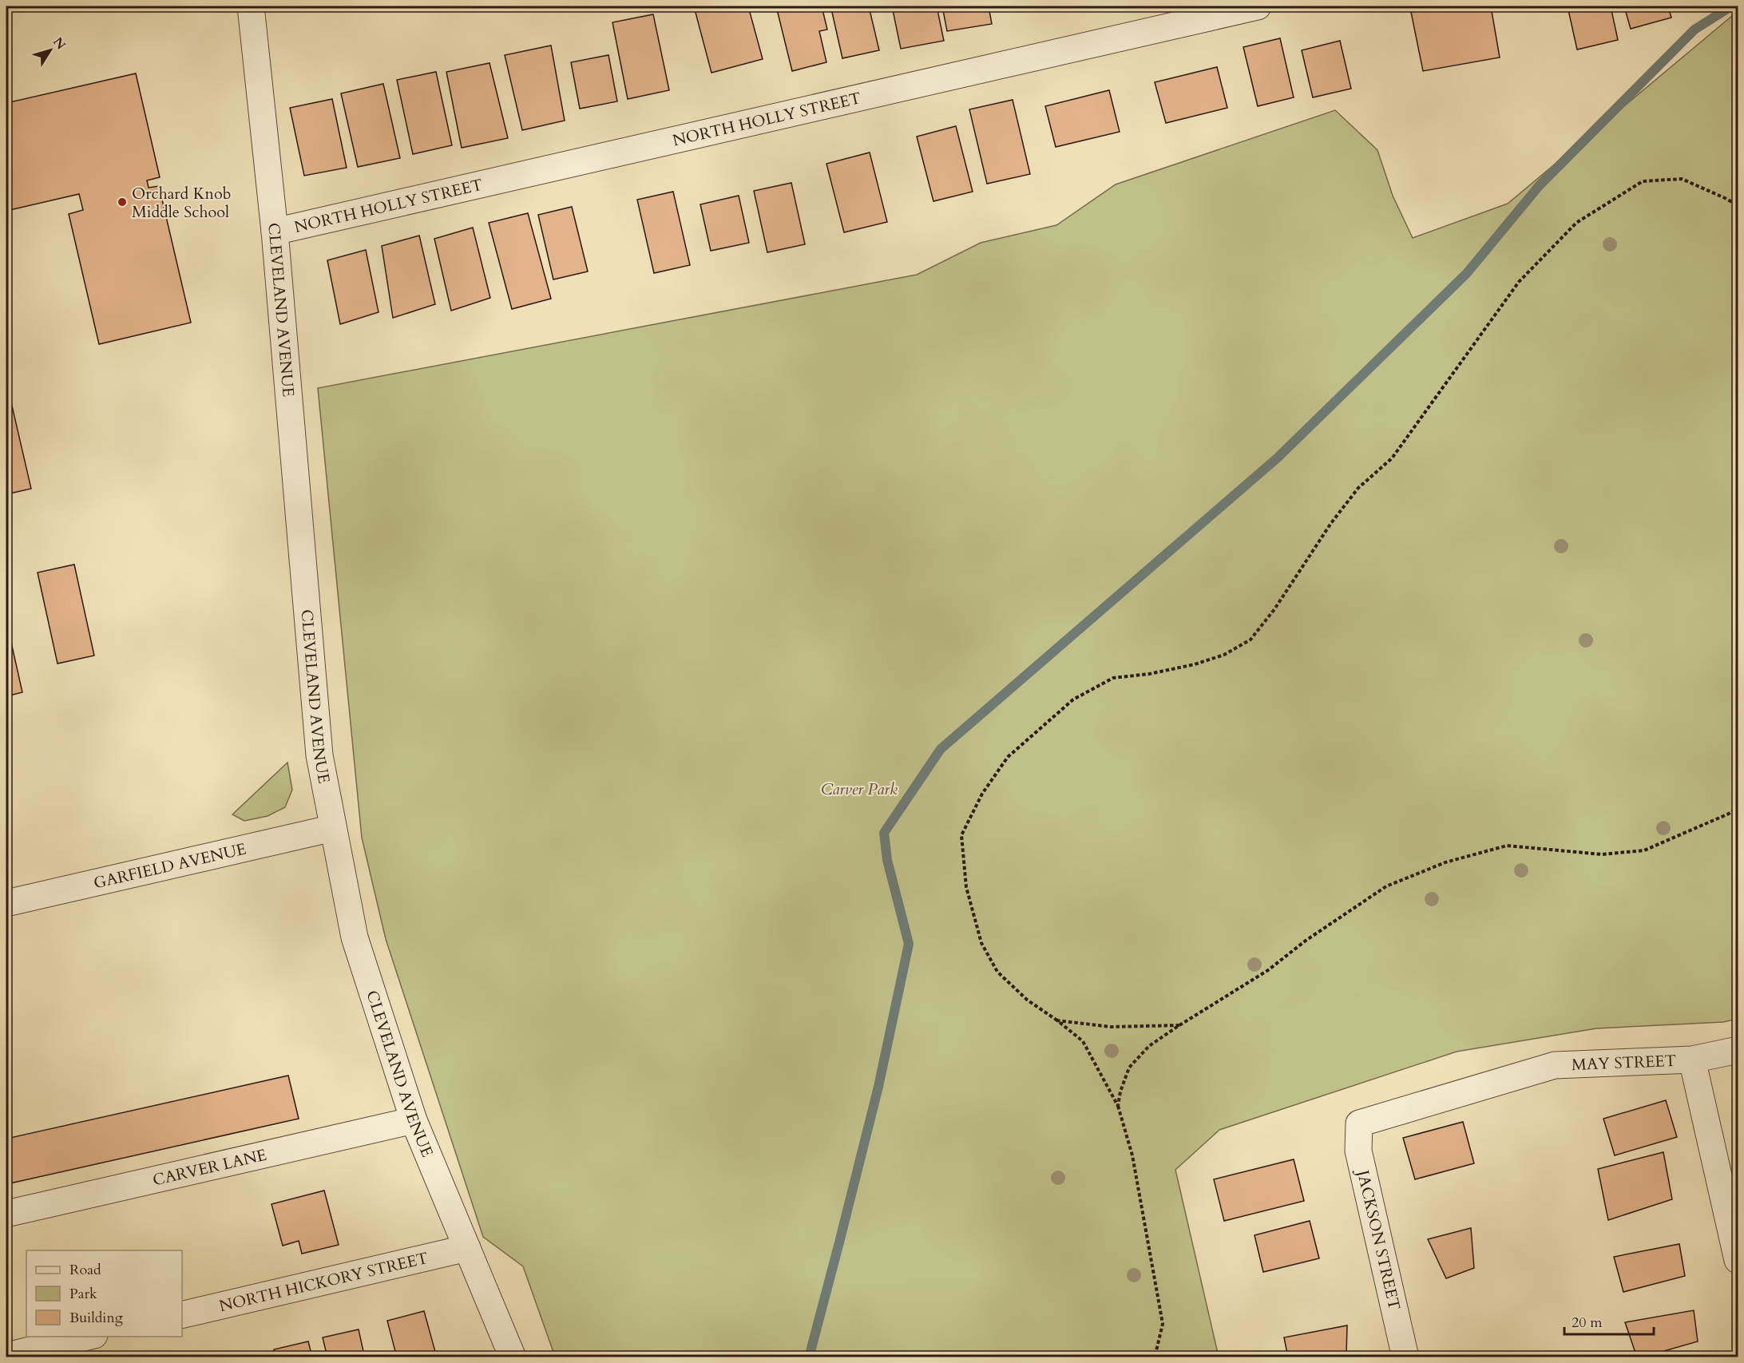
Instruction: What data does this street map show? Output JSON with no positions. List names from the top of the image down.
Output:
{
  "streets": {
    "street": [
      "NORTH HOLLY STREET",
      "CLEVELAND AVENUE",
      "GARFIELD AVENUE",
      "MAY STREET",
      "CARVER LANE",
      "JACKSON STREET",
      "NORTH HICKORY STREET"
    ]
  },
  "crossings": [
    ["NORTH HOLLY STREET", "CLEVELAND AVENUE"],
    ["CLEVELAND AVENUE", "GARFIELD AVENUE"],
    ["CLEVELAND AVENUE", "CARVER LANE"],
    ["CLEVELAND AVENUE", "NORTH HICKORY STREET"],
    ["MAY STREET", "JACKSON STREET"]
  ],
  "parks": ["Carver Park"],
  "places": ["Orchard Knob Middle School"],
  "legend": ["Road", "Park", "Building"],
  "scale_bar": "20 m",
  "north": "top right"
}
